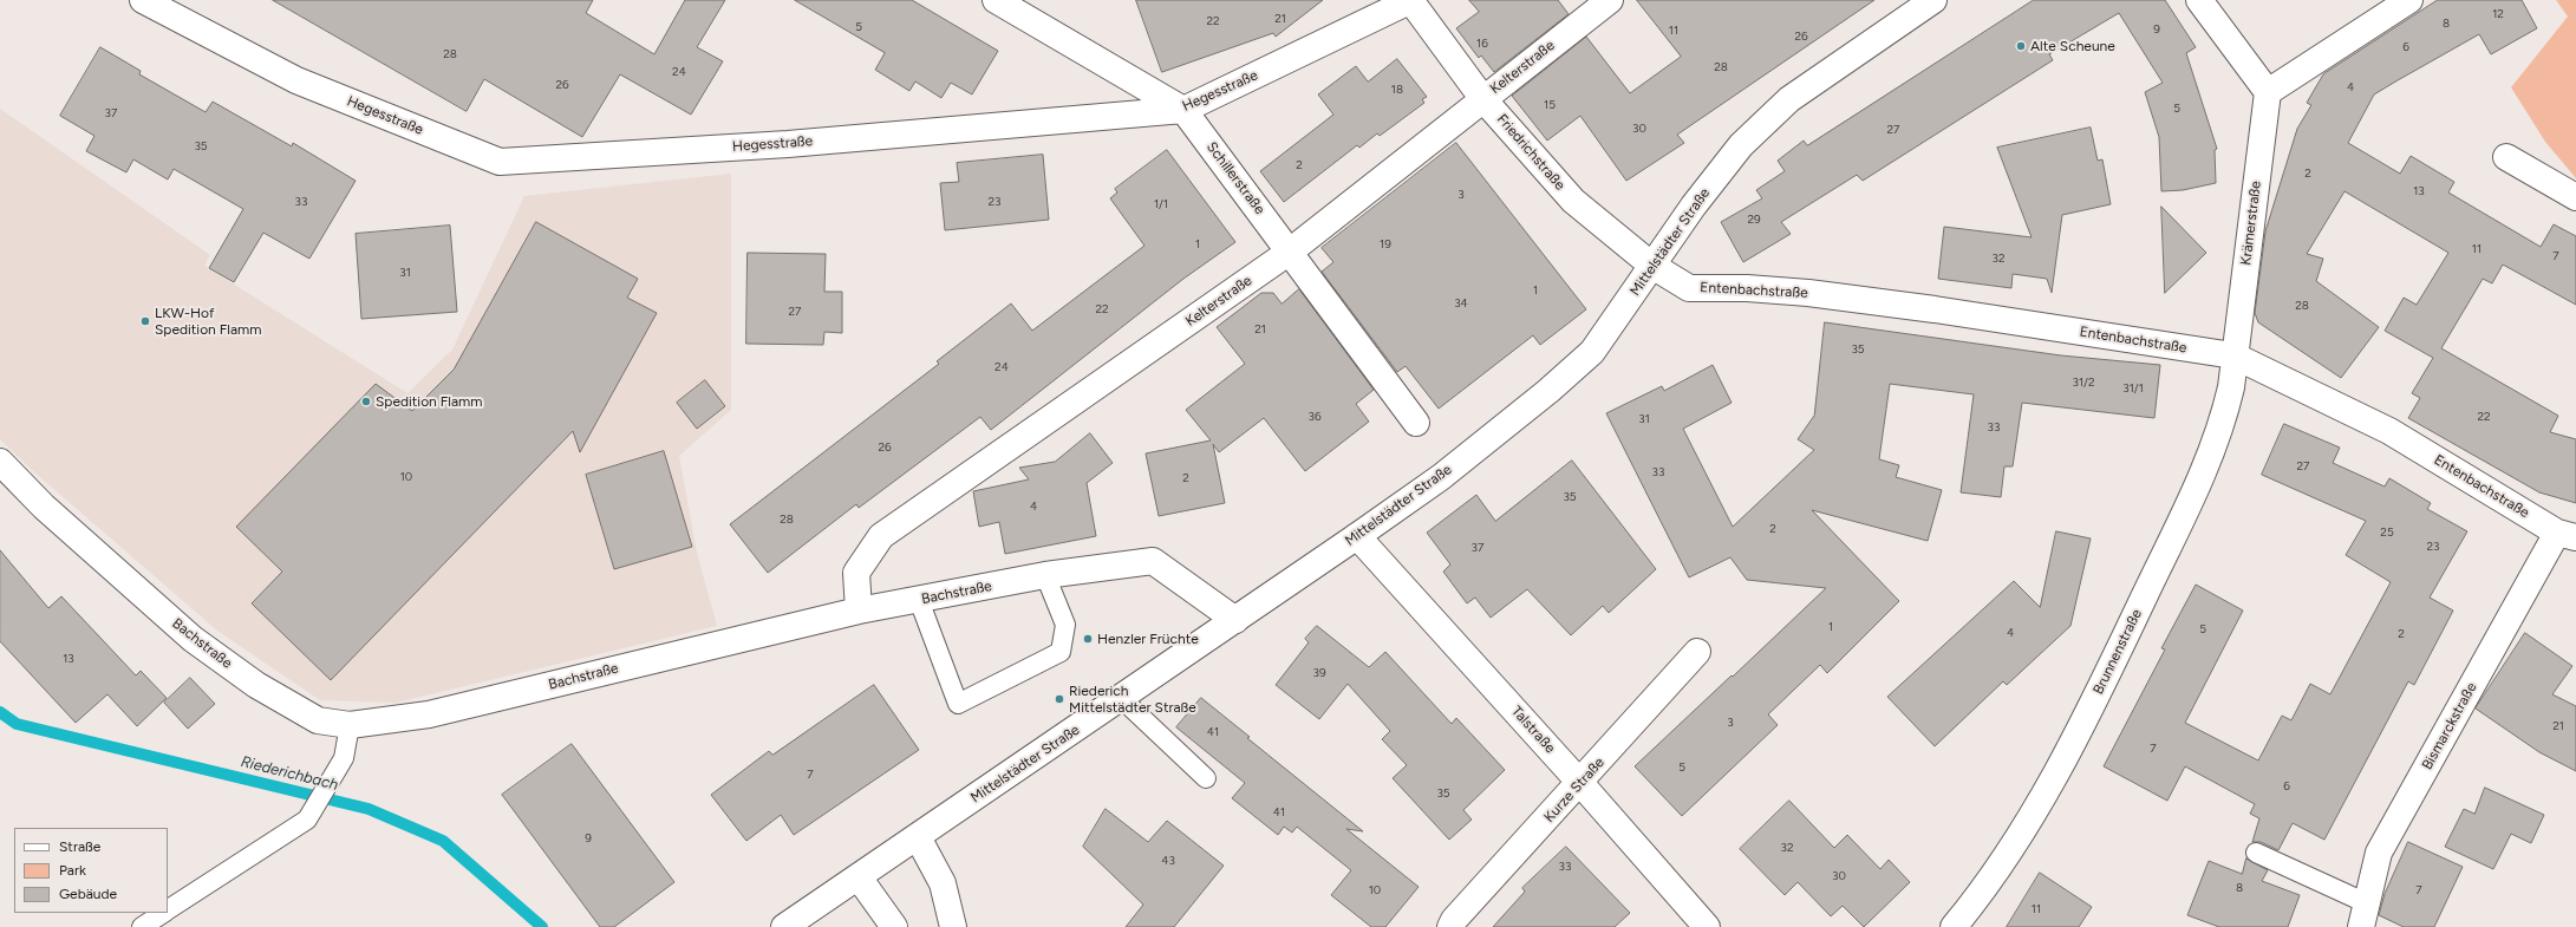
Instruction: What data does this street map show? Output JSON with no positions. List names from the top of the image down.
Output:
{
  "streets": {
    "street": [
      "Kelterstraße",
      "Hegesstraße",
      "Friedrichstraße",
      "Schillerstraße",
      "Krämerstraße",
      "Mittelstädter Straße",
      "Entenbachstraße",
      "Bachstraße",
      "Brunnenstraße",
      "Bismarckstraße",
      "Talstraße",
      "Kurze Straße"
    ]
  },
  "crossings": [
    ["Kelterstraße", "Friedrichstraße"],
    ["Kelterstraße", "Schillerstraße"],
    ["Kelterstraße", "Bachstraße"],
    ["Hegesstraße", "Friedrichstraße"],
    ["Hegesstraße", "Schillerstraße"],
    ["Friedrichstraße", "Mittelstädter Straße"],
    ["Friedrichstraße", "Entenbachstraße"],
    ["Krämerstraße", "Entenbachstraße"],
    ["Krämerstraße", "Brunnenstraße"],
    ["Mittelstädter Straße", "Entenbachstraße"],
    ["Mittelstädter Straße", "Bachstraße"],
    ["Mittelstädter Straße", "Talstraße"],
    ["Entenbachstraße", "Brunnenstraße"],
    ["Entenbachstraße", "Bismarckstraße"],
    ["Talstraße", "Kurze Straße"]
  ],
  "water": ["Riederichbach"],
  "places": [
    "Alte Scheune",
    "LKW-Hof Spedition Flamm",
    "Spedition Flamm",
    "Henzler Früchte",
    "Riederich Mittelstädter Straße"
  ],
  "house_numbers": [
    "12",
    "21",
    "22",
    "8",
    "5",
    "9",
    "11",
    "26",
    "16",
    "6",
    "28",
    "28",
    "24",
    "26",
    "4",
    "18",
    "15",
    "5",
    "37",
    "30",
    "27",
    "35",
    "2",
    "2",
    "13",
    "3",
    "33",
    "23",
    "1/1",
    "29",
    "1",
    "19",
    "11",
    "7",
    "32",
    "31",
    "1",
    "34",
    "28",
    "22",
    "27",
    "21",
    "35",
    "24",
    "31/2",
    "31/1",
    "36",
    "22",
    "31",
    "33",
    "26",
    "27",
    "33",
    "10",
    "2",
    "35",
    "4",
    "28",
    "2",
    "25",
    "23",
    "37",
    "1",
    "5",
    "4",
    "2",
    "13",
    "39",
    "3",
    "21",
    "41",
    "7",
    "5",
    "7",
    "6",
    "35",
    "41",
    "9",
    "32",
    "43",
    "33",
    "30",
    "8",
    "10",
    "7",
    "11"
  ],
  "legend": ["Straße", "Park", "Gebäude"]
}
